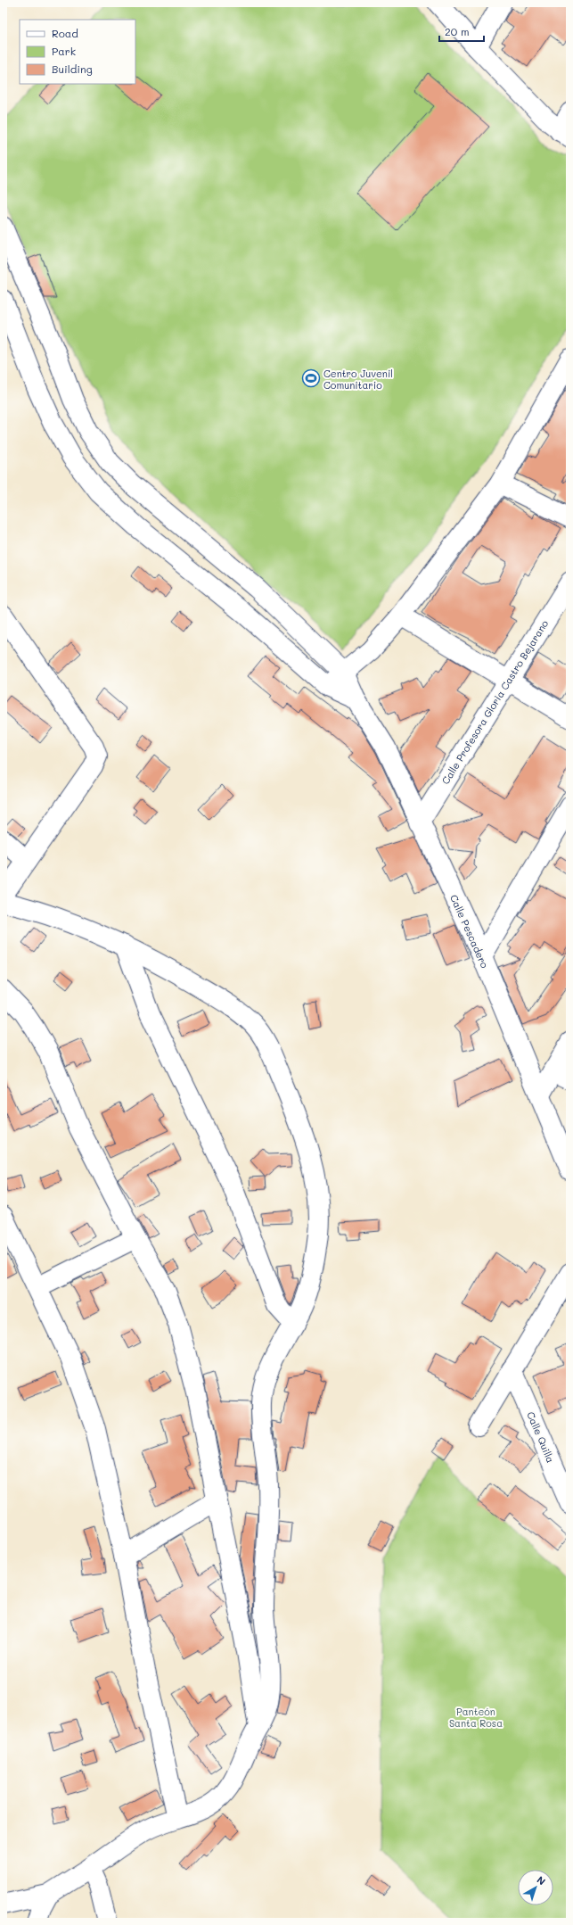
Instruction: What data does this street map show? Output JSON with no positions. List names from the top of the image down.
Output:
{
  "streets": {
    "street": ["Calle Profesora Gloria Castro Bejarano", "Calle Pescadero", "Calle Quilla"]
  },
  "crossings": [
    ["Calle Profesora Gloria Castro Bejarano", "Calle Pescadero"]
  ],
  "parks": ["Panteón Santa Rosa"],
  "places": {
    "sports": ["Centro Juvenil Comunitario"]
  },
  "legend": ["Road", "Park", "Building"],
  "scale_bar": "20 m",
  "north": "top right"
}
